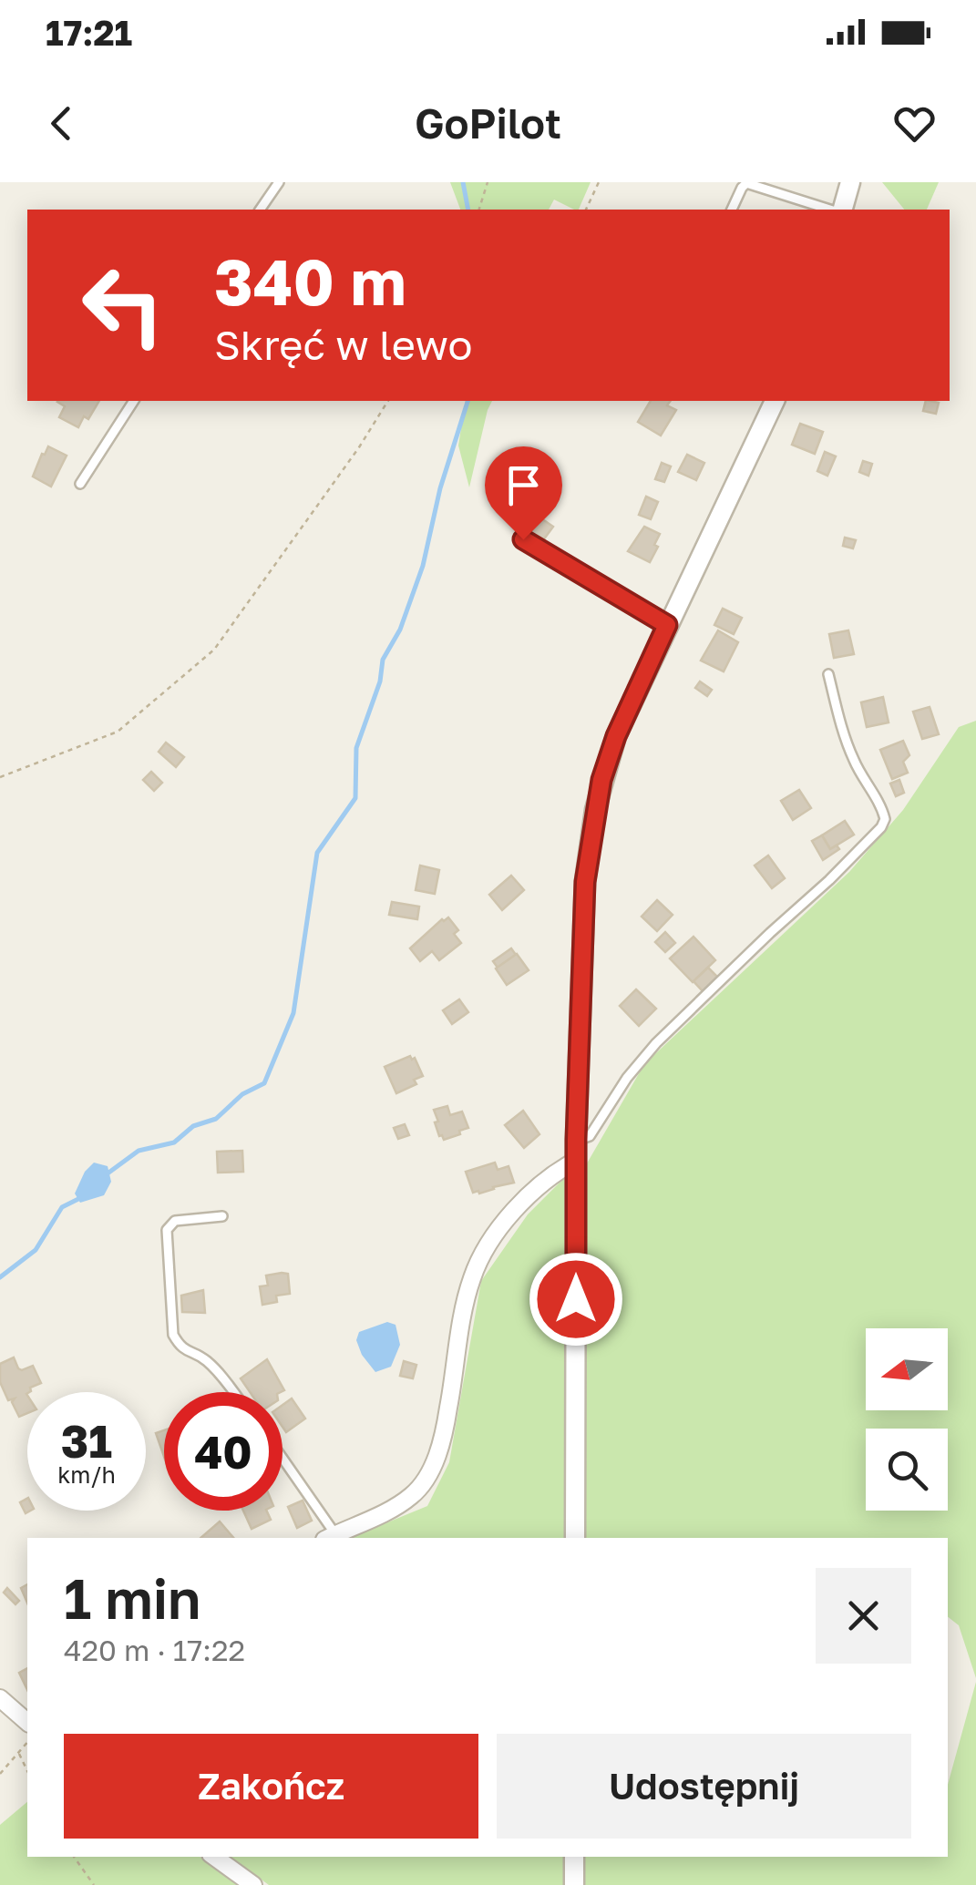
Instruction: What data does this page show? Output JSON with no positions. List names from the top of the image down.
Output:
{
  "north": "left",
  "page": {
    "status": "17:21",
    "header": "GoPilot",
    "turn": ["340 m", "Skręć w lewo"],
    "speed": "31 km/h",
    "limit": "40",
    "heading": ["1 min", "420 m · 17:22"],
    "buttons": ["Zakończ", "Udostępnij"]
  }
}
